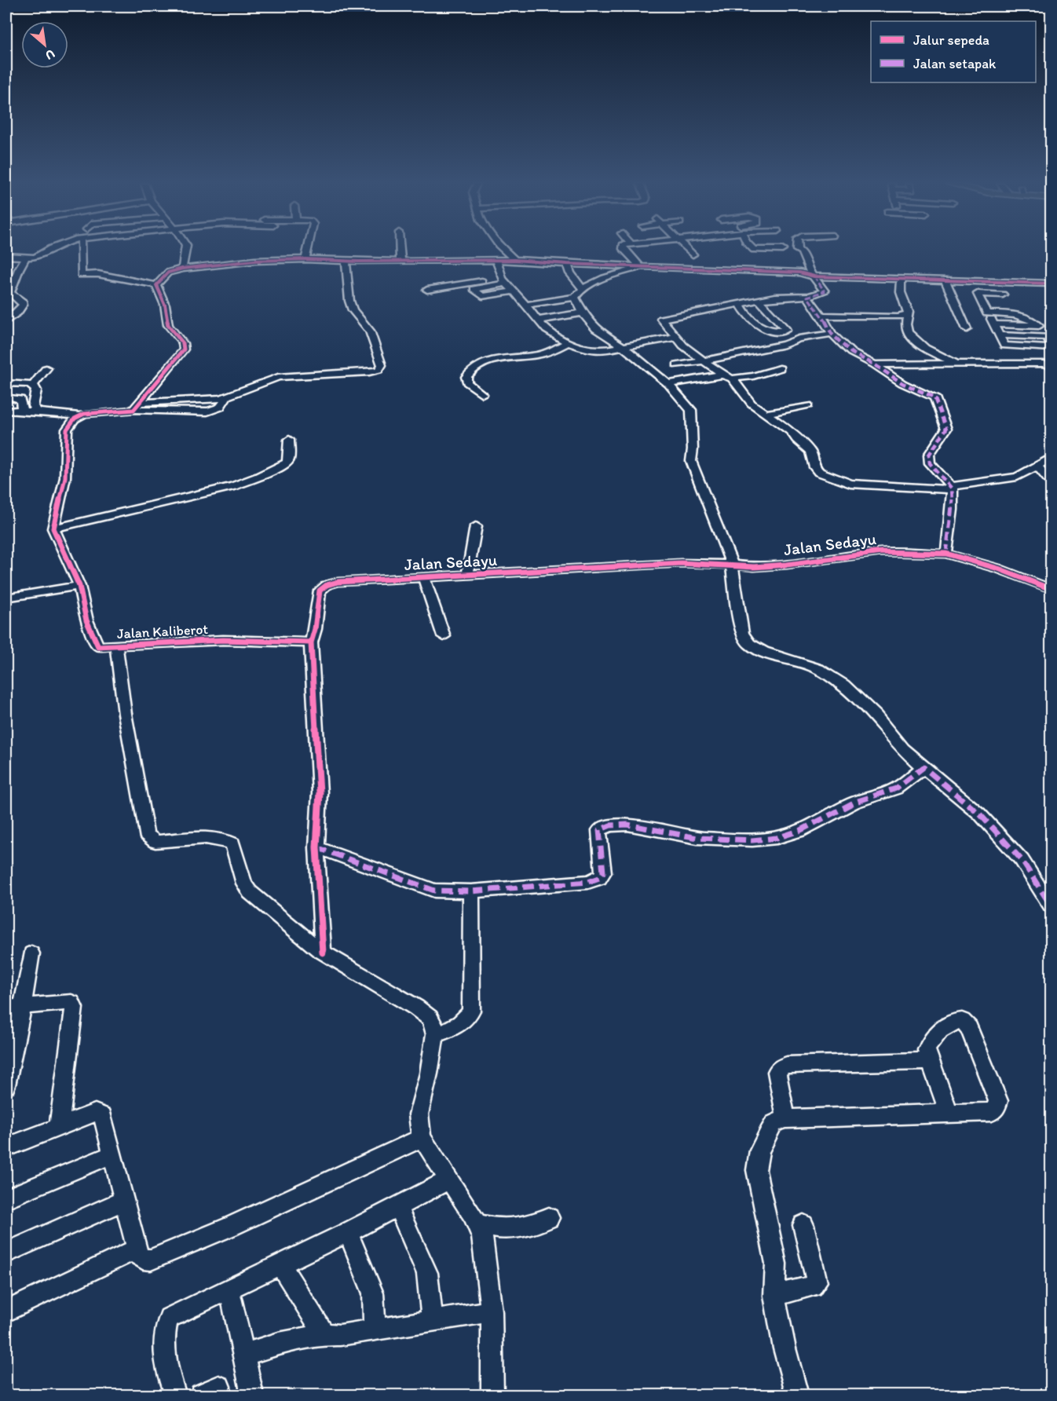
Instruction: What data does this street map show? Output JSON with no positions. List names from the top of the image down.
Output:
{
  "streets": {
    "street": ["Jalan Sedayu", "Jalan Kaliberot"]
  },
  "crossings": [
    ["Jalan Sedayu", "Jalan Kaliberot"]
  ],
  "legend": ["Jalur sepeda", "Jalan setapak"],
  "north": "bottom right"
}
